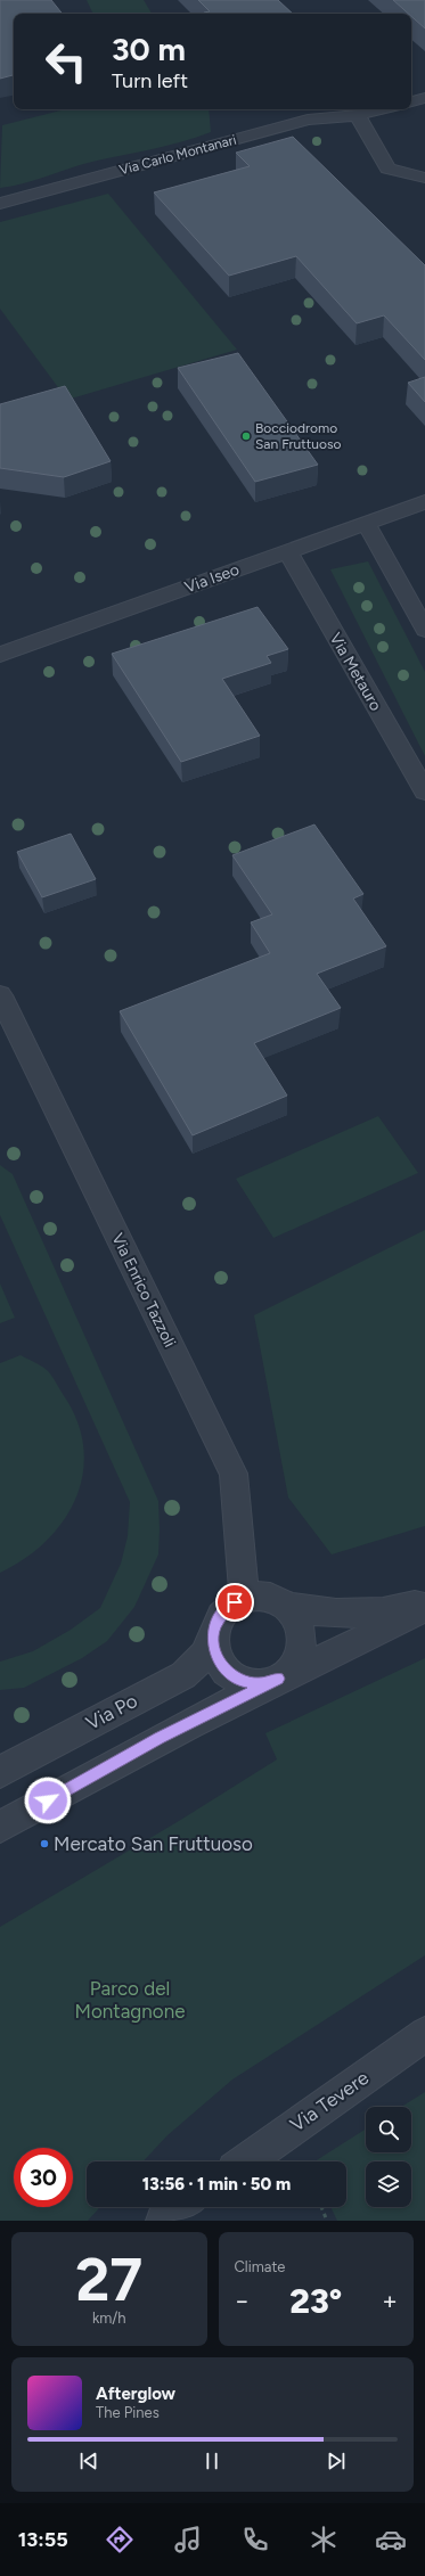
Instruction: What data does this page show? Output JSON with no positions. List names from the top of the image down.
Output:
{
  "streets": {
    "street": [
      "Via Carlo Montanari",
      "Via Iseo",
      "Via Metauro",
      "Via Enrico Tazzoli",
      "Via Po",
      "Via Tevere"
    ]
  },
  "crossings": [
    ["Via Iseo", "Via Metauro"],
    ["Via Enrico Tazzoli", "Via Po"]
  ],
  "parks": ["Parco del Montagnone"],
  "places": ["Bocciodromo San Fruttuoso", "Mercato San Fruttuoso"],
  "page": {
    "turn": ["30 m", "Turn left"],
    "limit": "30",
    "trip": "13:56 · 1 min · 50 m",
    "tile": [
      ["27", "km/h"],
      "Climate"
    ],
    "heat": ["−", "23°", "+"],
    "song": ["Afterglow", "The Pines"],
    "tabs": "13:55"
  }
}
